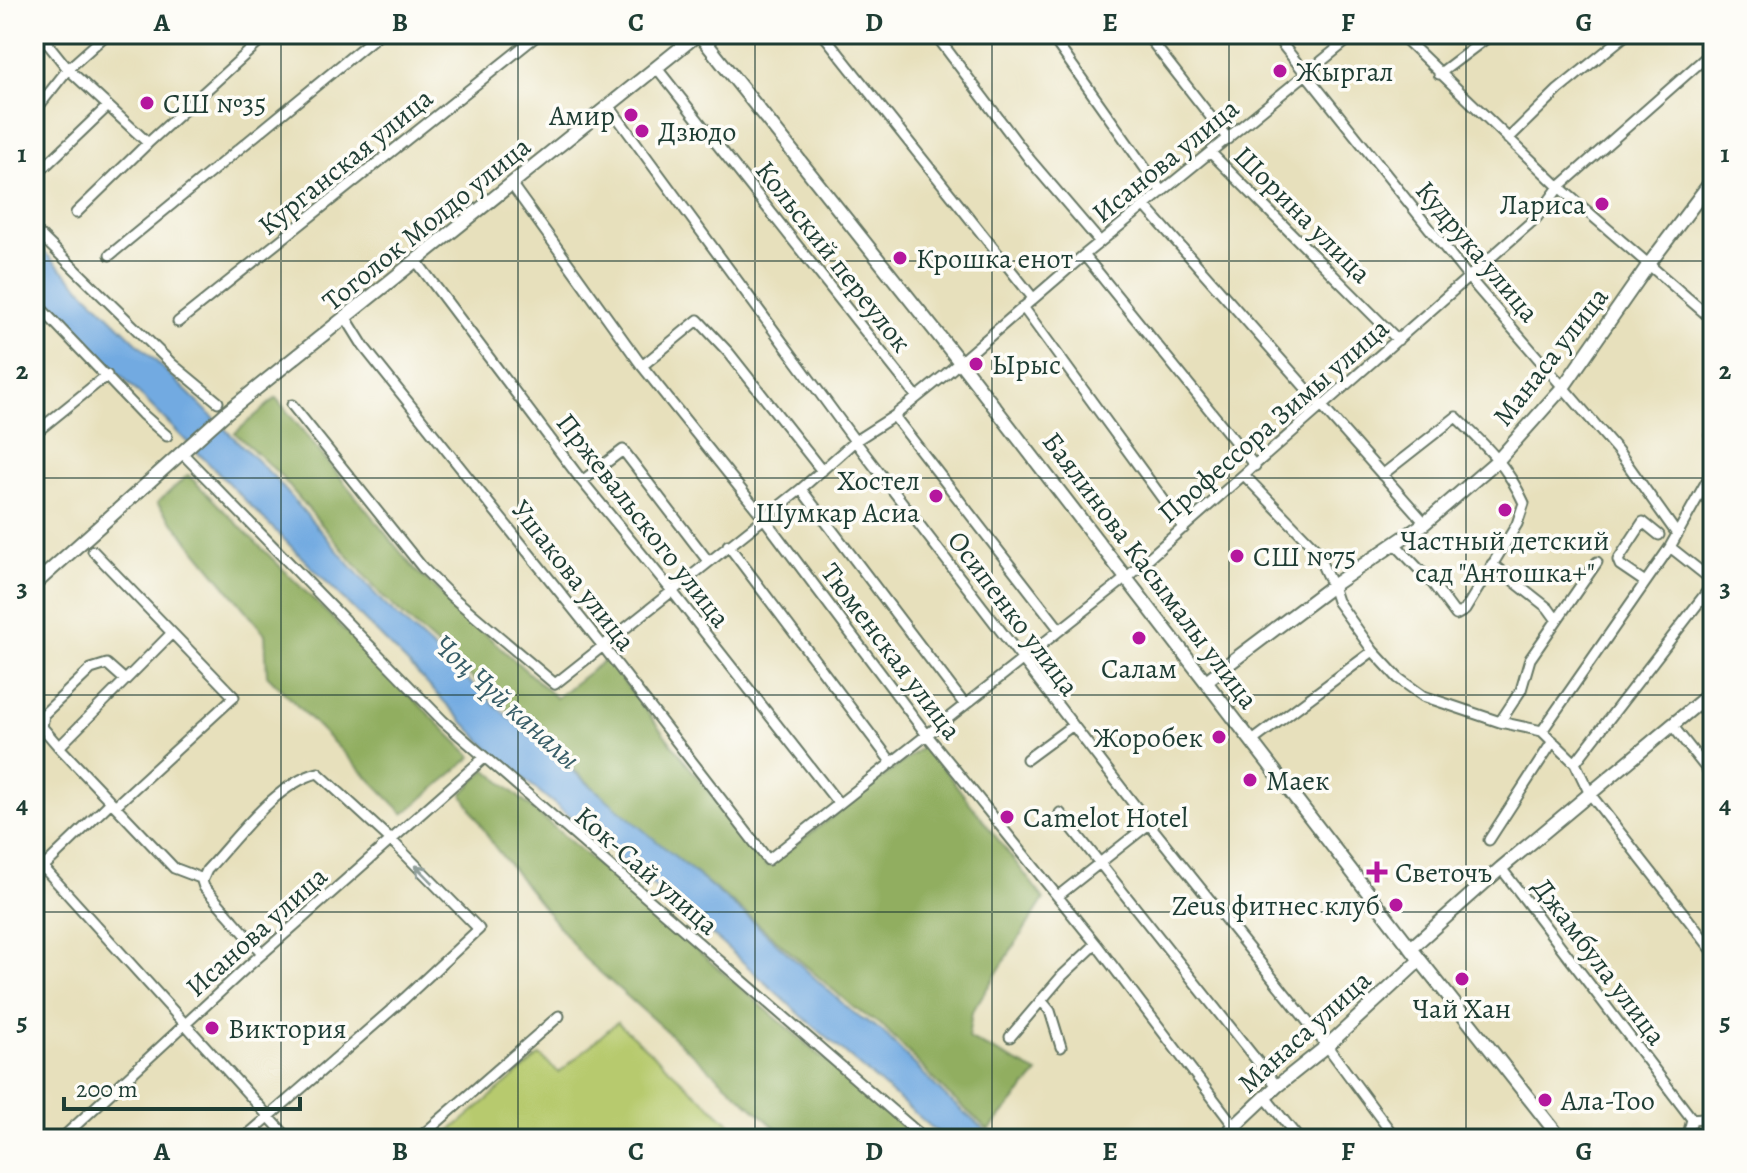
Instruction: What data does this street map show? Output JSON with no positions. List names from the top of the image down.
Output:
{
  "streets": {
    "main road": ["Тоголок Молдо улица", "Манаса улица", "Баялинова Касымалы улица"],
    "street": [
      "Исанова улица",
      "Курганская улица",
      "Шорина улица",
      "Кудрука улица",
      "Кольский переулок",
      "Профессора Зимы улица",
      "Пржевальского улица",
      "Ушакова улица",
      "Осипенко улица",
      "Тюменская улица",
      "Кок-Сай улица",
      "Джамбула улица"
    ]
  },
  "crossings": [
    ["Исанова улица", "Шорина улица"],
    ["Исанова улица", "Кудрука улица"],
    ["Исанова улица", "Кольский переулок"],
    ["Исанова улица", "Пржевальского улица"],
    ["Исанова улица", "Баялинова Касымалы улица"],
    ["Исанова улица", "Ушакова улица"],
    ["Исанова улица", "Осипенко улица"],
    ["Исанова улица", "Тюменская улица"],
    ["Исанова улица", "Кок-Сай улица"],
    ["Шорина улица", "Профессора Зимы улица"],
    ["Тоголок Молдо улица", "Кольский переулок"],
    ["Тоголок Молдо улица", "Пржевальского улица"],
    ["Тоголок Молдо улица", "Баялинова Касымалы улица"],
    ["Тоголок Молдо улица", "Ушакова улица"],
    ["Тоголок Молдо улица", "Осипенко улица"],
    ["Тоголок Молдо улица", "Тюменская улица"],
    ["Тоголок Молдо улица", "Кок-Сай улица"],
    ["Кудрука улица", "Манаса улица"],
    ["Кудрука улица", "Профессора Зимы улица"],
    ["Манаса улица", "Баялинова Касымалы улица"],
    ["Манаса улица", "Осипенко улица"],
    ["Манаса улица", "Тюменская улица"],
    ["Профессора Зимы улица", "Пржевальского улица"],
    ["Профессора Зимы улица", "Баялинова Касымалы улица"],
    ["Профессора Зимы улица", "Ушакова улица"],
    ["Профессора Зимы улица", "Осипенко улица"],
    ["Профессора Зимы улица", "Тюменская улица"]
  ],
  "water": ["Чоң Чүй каналы"],
  "places": {
    "other": [
      "Жыргал",
      "СШ №35",
      "Амир",
      "Дзюдо",
      "Лариса",
      "Крошка енот",
      "Ырыс",
      "Хостел Шумкар Асиа",
      "Частный детский сад \"Антошка+\"",
      "СШ №75",
      "Салам",
      "Жоробек",
      "Маек",
      "Camelot Hotel",
      "Zeus фитнес клуб",
      "Чай Хан",
      "Виктория",
      "Ала-Тоо"
    ],
    "health": ["Светочъ"]
  },
  "scale_bar": "200 m",
  "grid": {
    "columns": [
      "A",
      "B",
      "C",
      "D",
      "E",
      "F",
      "G"
    ],
    "rows": [
      "1",
      "2",
      "3",
      "4",
      "5"
    ]
  }
}
